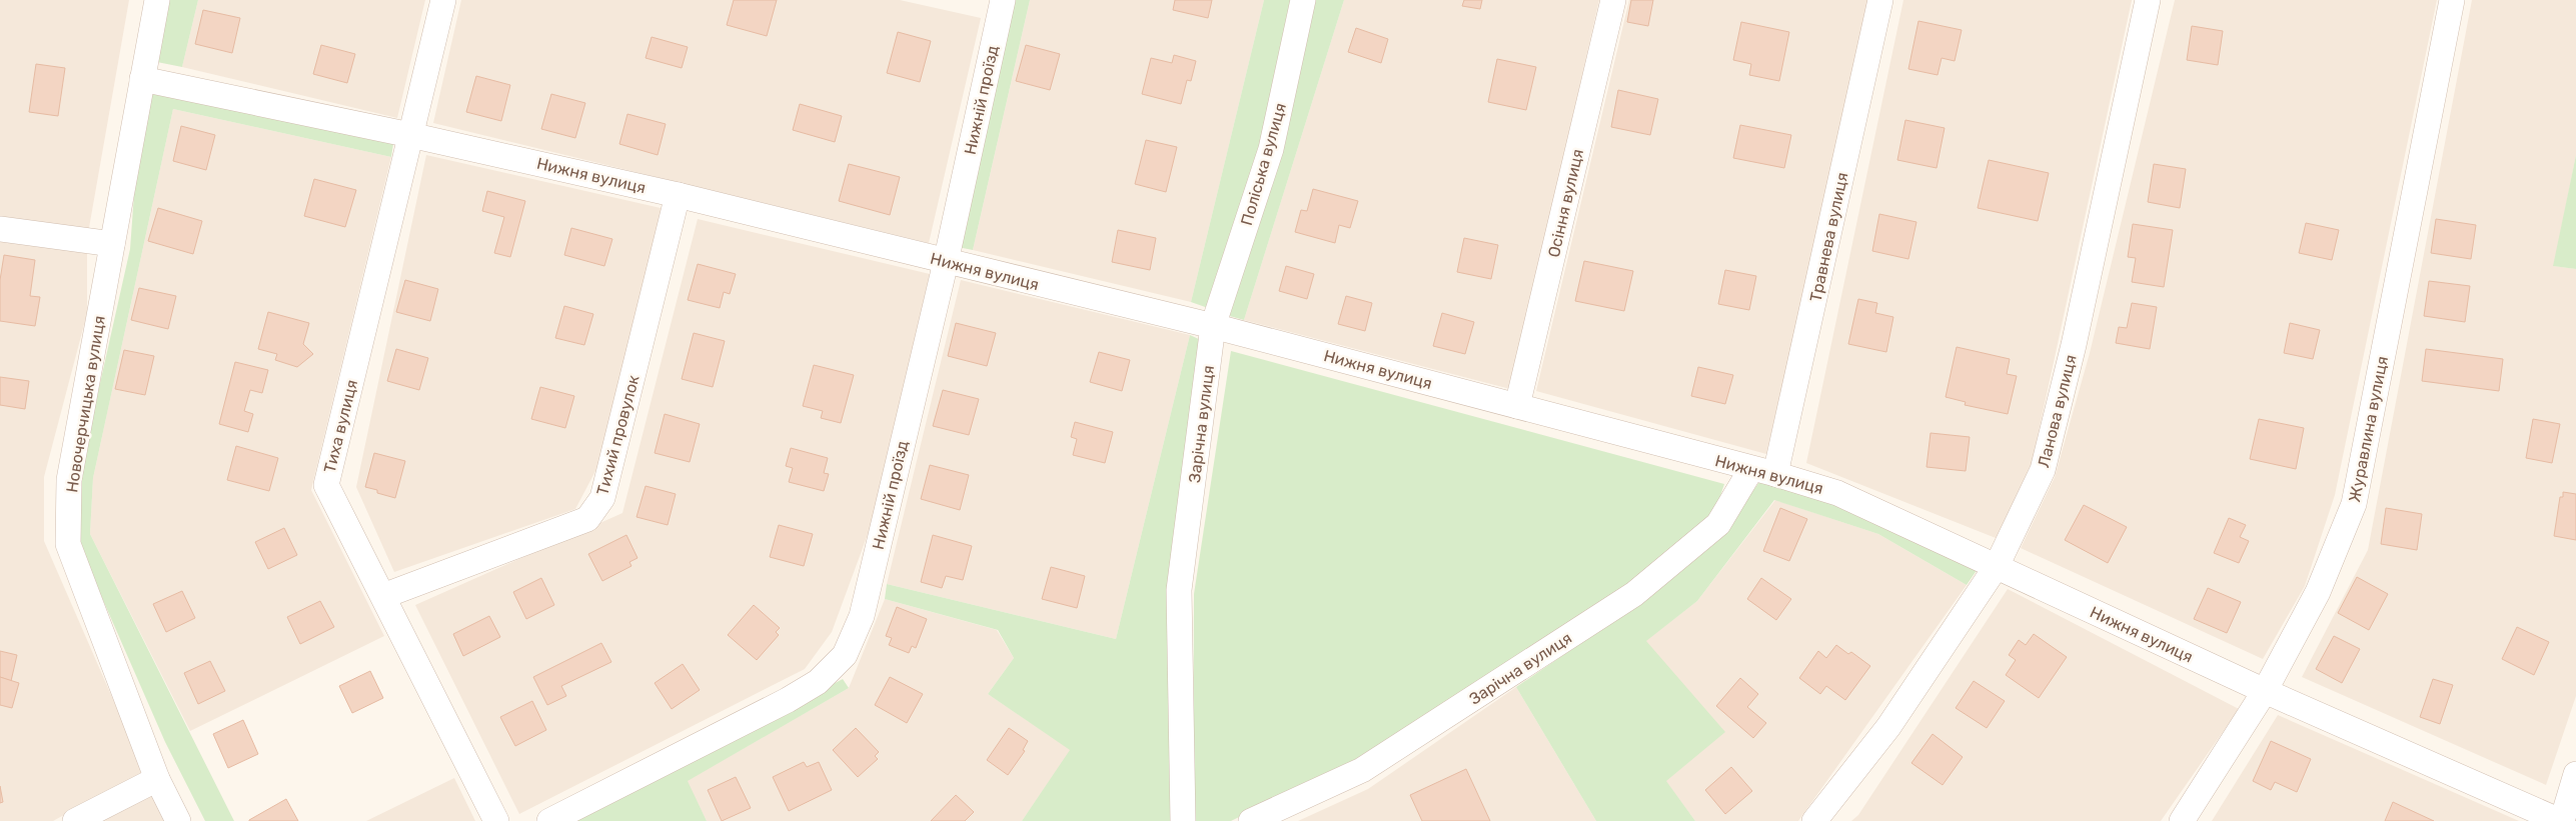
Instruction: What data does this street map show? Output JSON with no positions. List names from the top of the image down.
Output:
{
  "streets": {
    "street": [
      "Нижній проїзд",
      "Поліська вулиця",
      "Нижня вулиця",
      "Осіння вулиця",
      "Травнева вулиця",
      "Новочерчицька вулиця",
      "Ланова вулиця",
      "Зарічна вулиця",
      "Тиха вулиця",
      "Журавлина вулиця",
      "Тихий провулок"
    ]
  },
  "crossings": [
    ["Нижній проїзд", "Нижня вулиця"],
    ["Поліська вулиця", "Нижня вулиця"],
    ["Поліська вулиця", "Зарічна вулиця"],
    ["Нижня вулиця", "Осіння вулиця"],
    ["Нижня вулиця", "Травнева вулиця"],
    ["Нижня вулиця", "Новочерчицька вулиця"],
    ["Нижня вулиця", "Ланова вулиця"],
    ["Нижня вулиця", "Зарічна вулиця"],
    ["Нижня вулиця", "Тиха вулиця"],
    ["Нижня вулиця", "Журавлина вулиця"],
    ["Нижня вулиця", "Тихий провулок"],
    ["Тиха вулиця", "Тихий провулок"]
  ]
}
